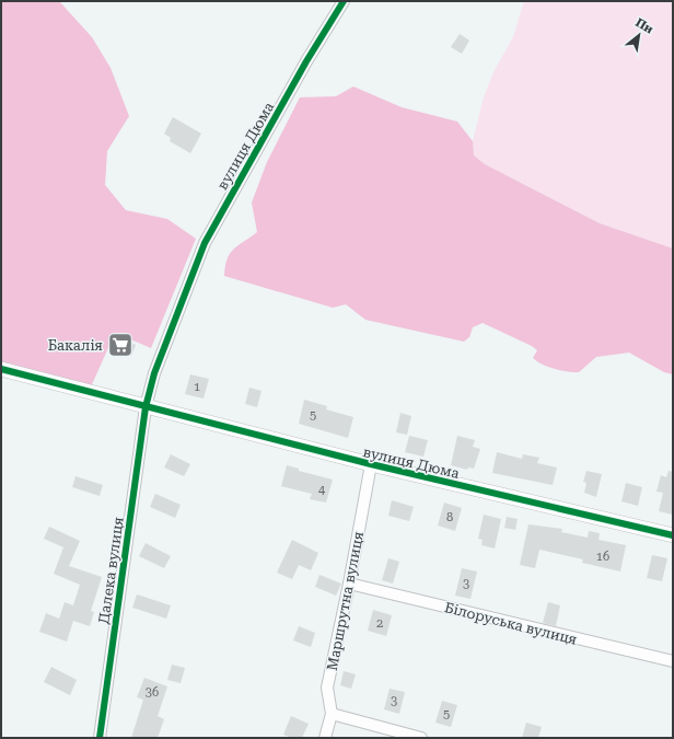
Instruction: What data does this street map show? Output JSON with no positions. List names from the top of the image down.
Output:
{
  "streets": {
    "street": [
      "вулиця Дюма",
      "Далека вулиця",
      "Маршрутна вулиця",
      "Білоруська вулиця"
    ]
  },
  "crossings": [
    ["вулиця Дюма", "Далека вулиця"],
    ["вулиця Дюма", "Маршрутна вулиця"],
    ["Маршрутна вулиця", "Білоруська вулиця"]
  ],
  "places": {
    "supermarket": ["Бакалія"]
  },
  "house_numbers": [
    "1",
    "5",
    "4",
    "8",
    "16",
    "3",
    "2",
    "36",
    "3",
    "5"
  ],
  "north": "top right"
}
